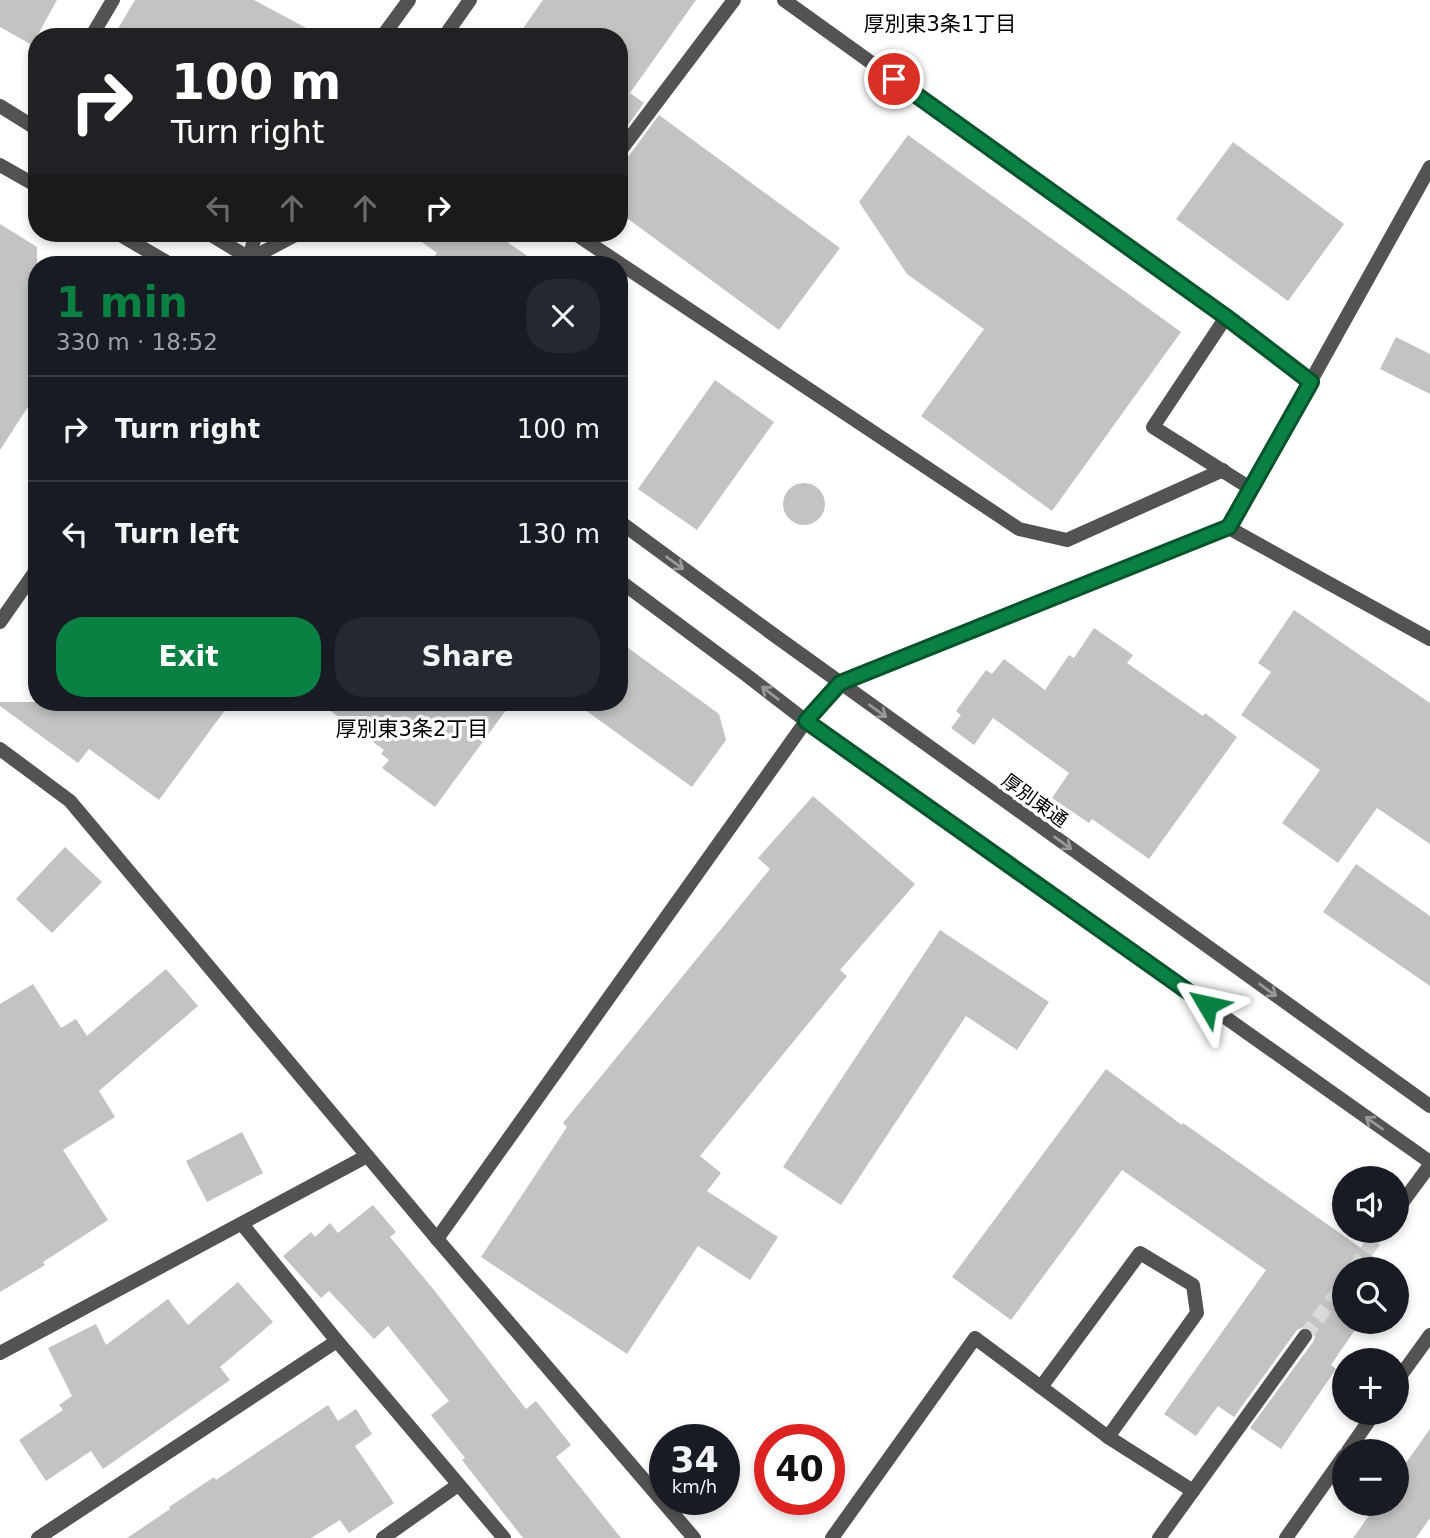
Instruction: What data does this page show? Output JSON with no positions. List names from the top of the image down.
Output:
{
  "streets": {
    "street": ["厚別東通"]
  },
  "districts": ["厚別東3条1丁目", "厚別東3条2丁目"],
  "page": {
    "turn": ["100 m", "Turn right"],
    "heading": ["1 min", "330 m · 18:52"],
    "list": [
      {
        "name": "Turn right",
        "value": "100 m"
      },
      {
        "name": "Turn left",
        "value": "130 m"
      }
    ],
    "buttons": ["Exit", "Share"],
    "map_buttons": ["+", "−"],
    "speed": "34 km/h",
    "limit": "40"
  }
}
